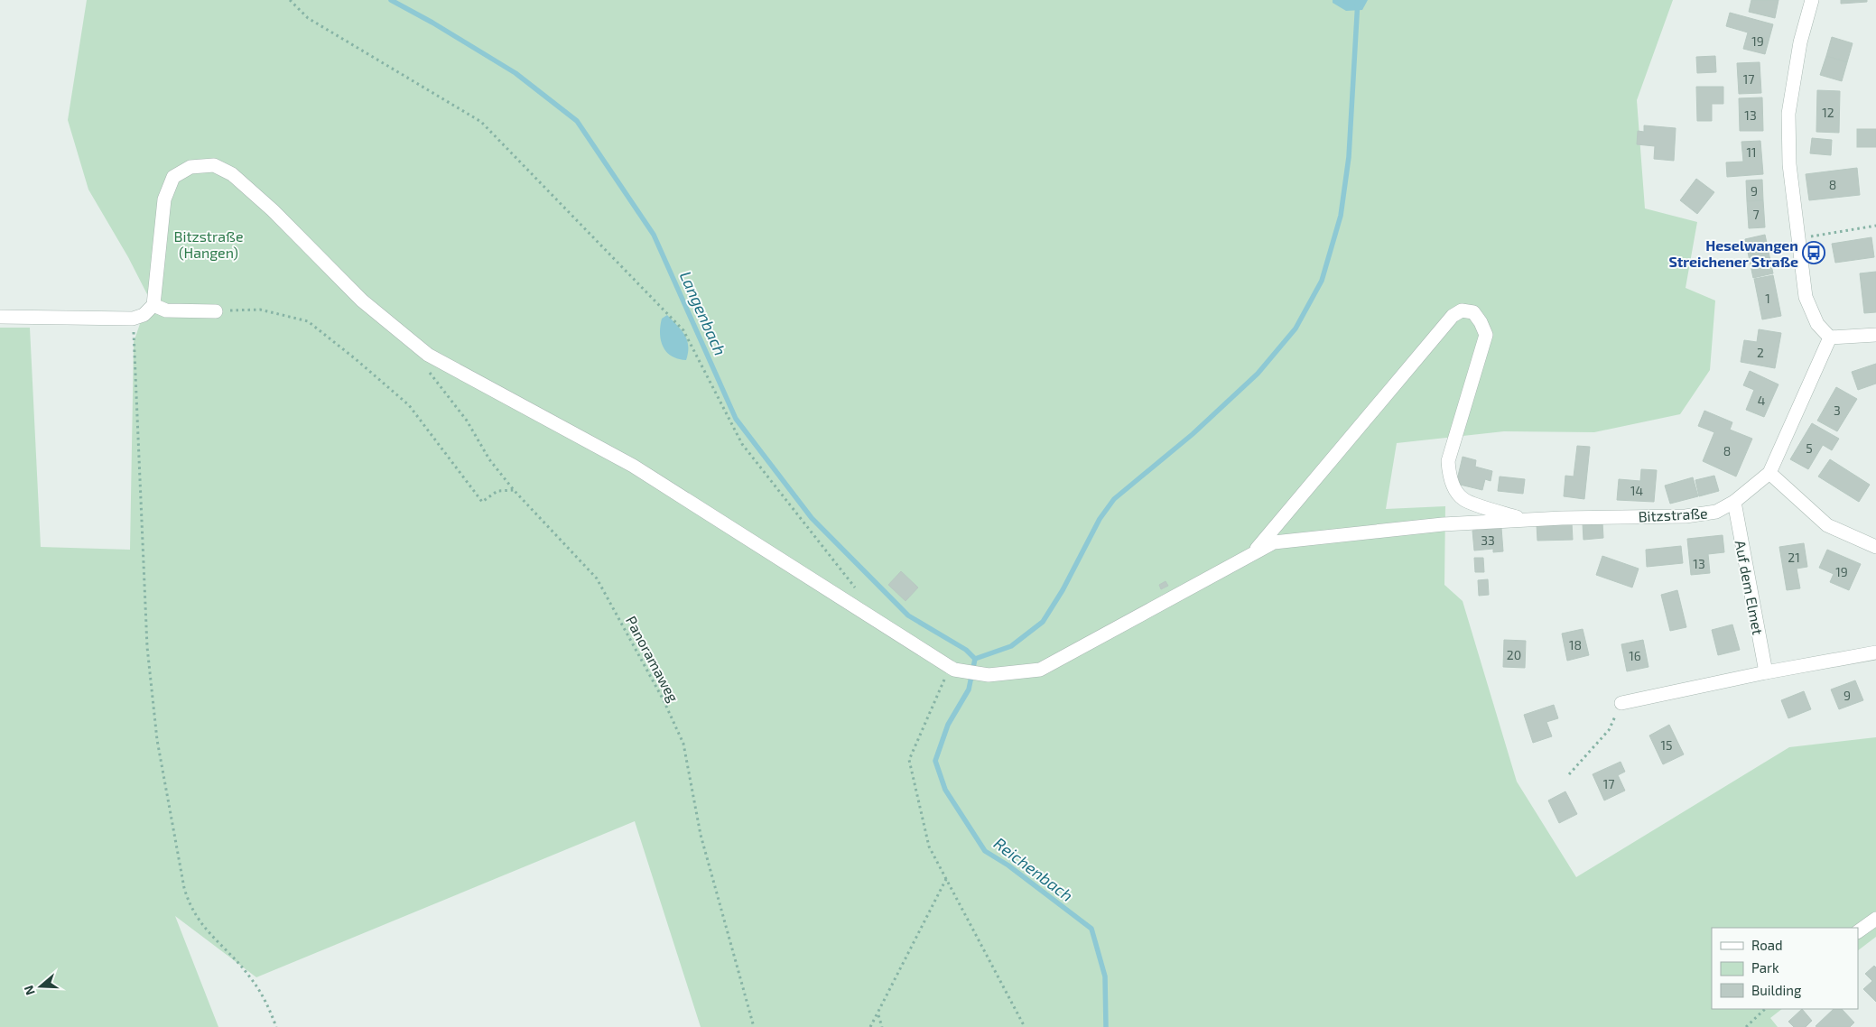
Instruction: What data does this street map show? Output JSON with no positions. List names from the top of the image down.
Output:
{
  "streets": {
    "street": ["Bitzstraße", "Auf dem Elmet"],
    "path": ["Panoramaweg"]
  },
  "crossings": [
    ["Bitzstraße", "Auf dem Elmet"]
  ],
  "water": ["Langenbach", "Reichenbach"],
  "parks": ["Bitzstraße (Hangen)"],
  "places": {
    "bus stop": ["Heselwangen Streichener Straße"]
  },
  "house_numbers": [
    "19",
    "17",
    "12",
    "13",
    "11",
    "8",
    "9",
    "7",
    "1",
    "2",
    "4",
    "3",
    "5",
    "8",
    "14",
    "33",
    "21",
    "13",
    "19",
    "18",
    "20",
    "16",
    "9",
    "15",
    "17"
  ],
  "legend": ["Road", "Park", "Building"],
  "north": "left"
}
